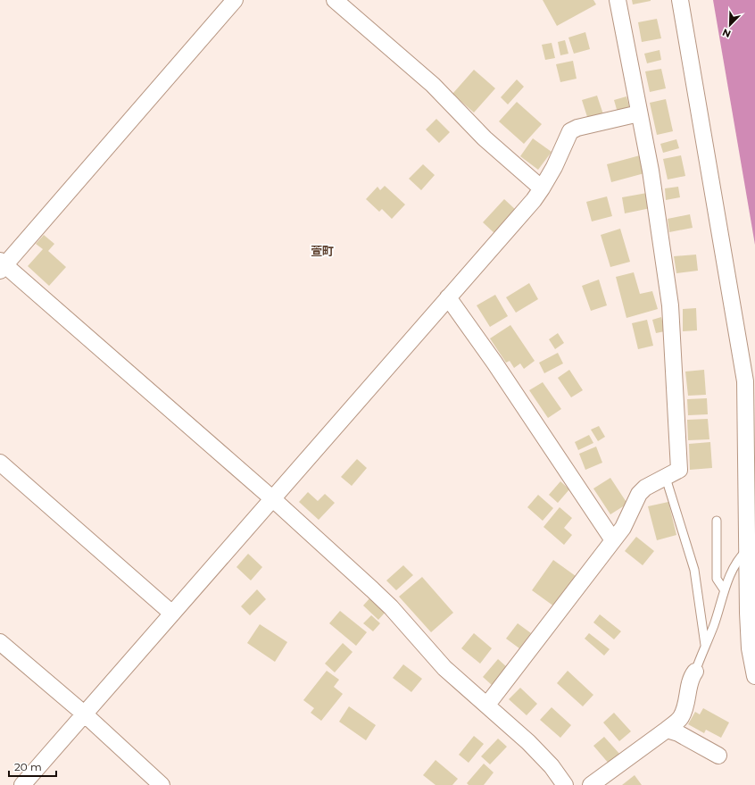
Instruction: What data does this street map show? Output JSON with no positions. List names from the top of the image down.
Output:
{
  "districts": ["萱町"],
  "scale_bar": "20 m",
  "north": "bottom left"
}
